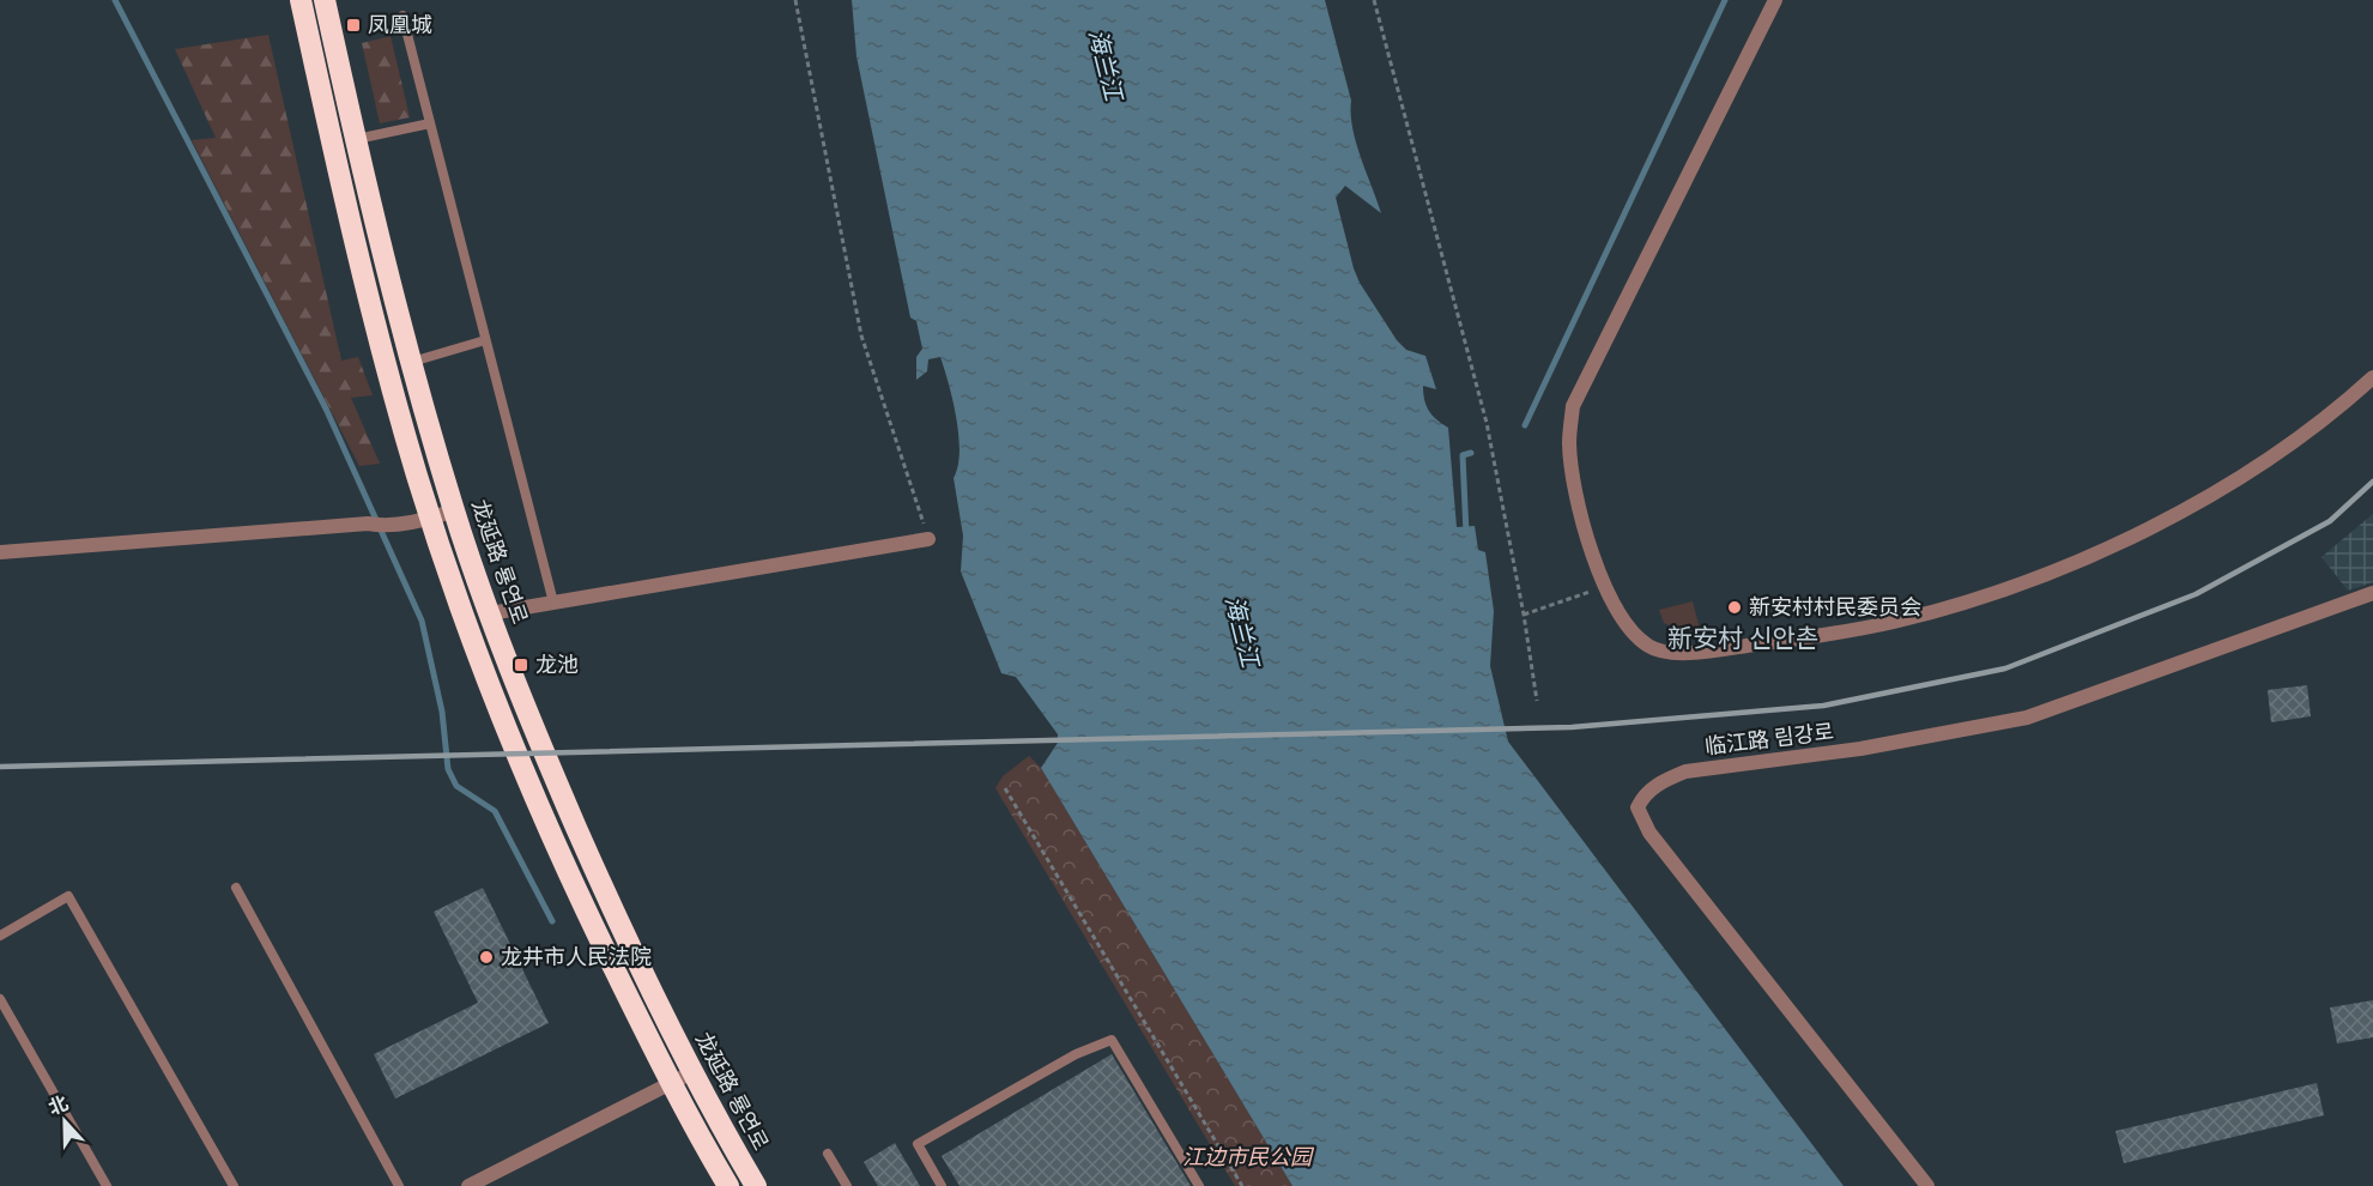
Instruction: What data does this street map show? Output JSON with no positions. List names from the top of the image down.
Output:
{
  "streets": {
    "highway": ["龙延路 룡연로"],
    "street": ["临江路 림강로"]
  },
  "districts": ["新安村 신안촌"],
  "water": ["海兰江"],
  "parks": ["江边市民公园"],
  "places": {
    "transit": ["凤凰城", "龙池"],
    "other": ["新安村村民委员会", "龙井市人民法院"]
  },
  "north": "top"
}
